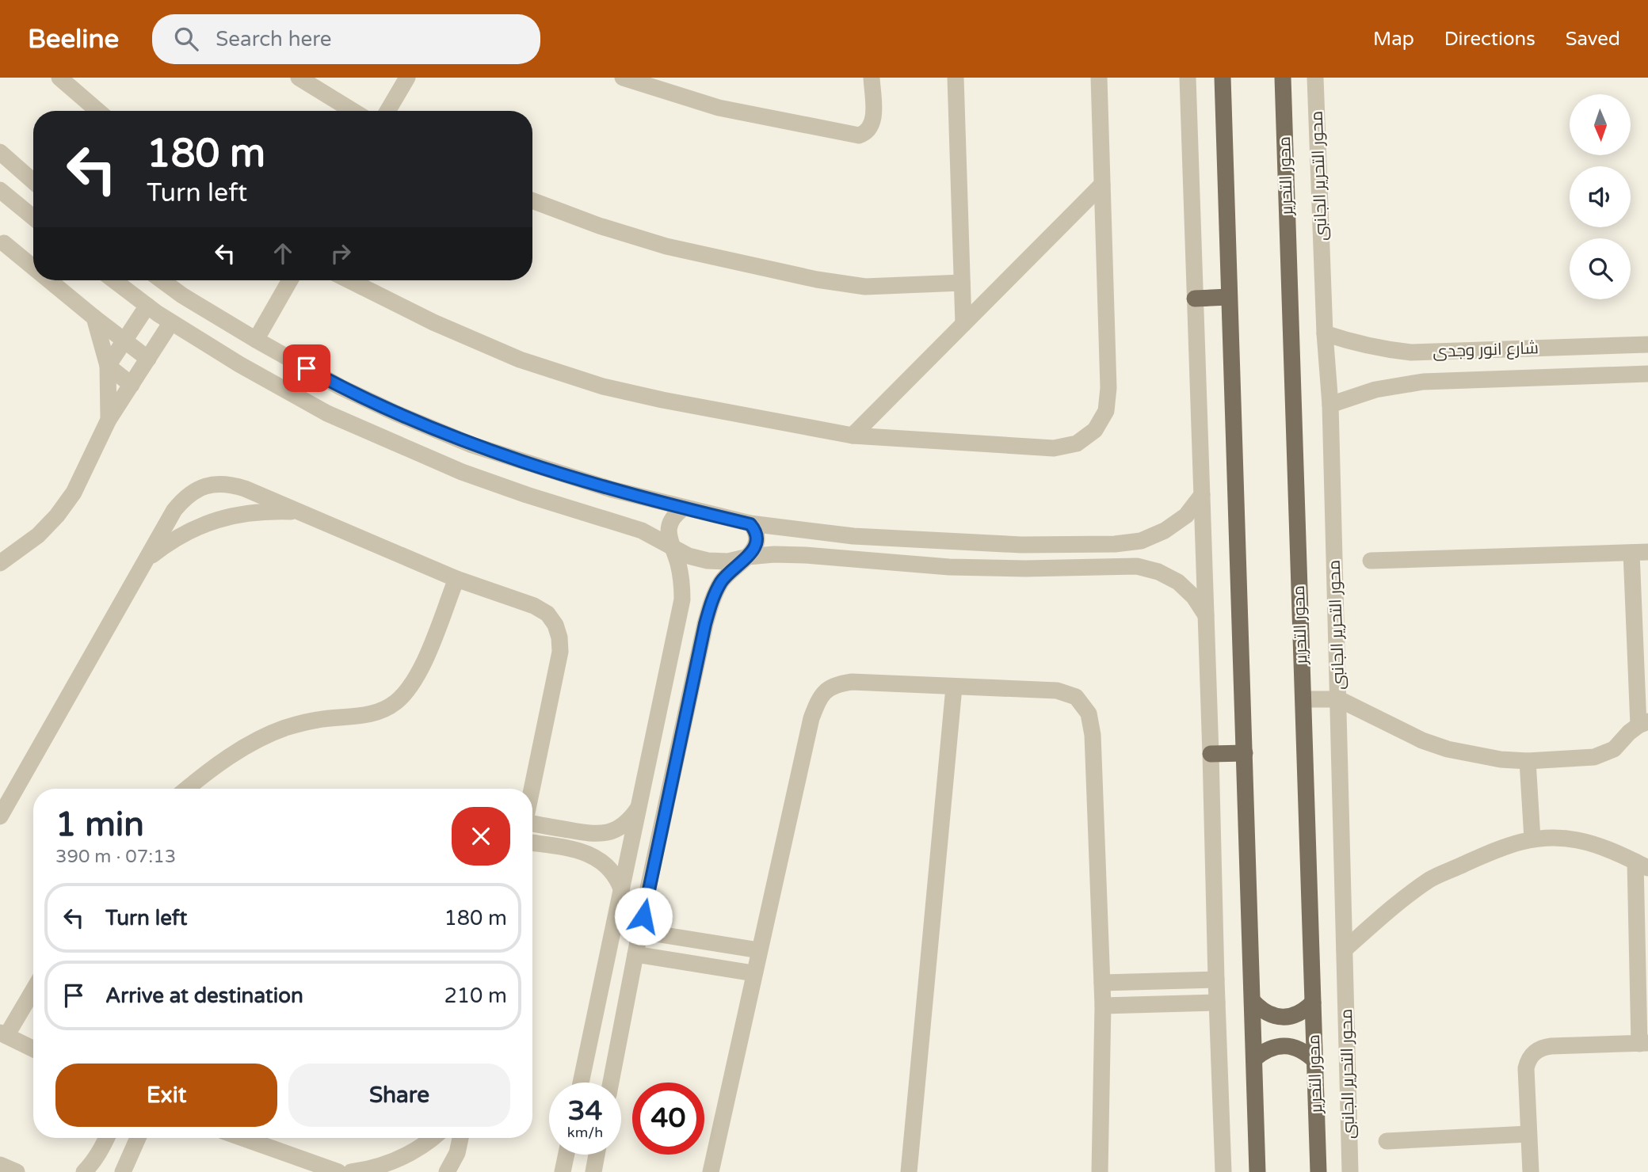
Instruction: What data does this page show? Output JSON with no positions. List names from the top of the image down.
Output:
{
  "streets": {
    "main road": ["محور التحرير"],
    "street": ["محور التحرير الجانبى", "شارع انور وجدى"]
  },
  "crossings": [
    ["محور التحرير الجانبى", "شارع انور وجدى"]
  ],
  "north": "bottom",
  "page": {
    "header": "Beeline",
    "search": "Search here",
    "nav": ["Map", "Directions", "Saved"],
    "turn": ["180 m", "Turn left"],
    "heading": ["1 min", "390 m · 07:13"],
    "list": [
      {
        "name": "Turn left",
        "value": "180 m"
      },
      {
        "name": "Arrive at destination",
        "value": "210 m"
      }
    ],
    "buttons": ["Exit", "Share"],
    "speed": "34 km/h",
    "limit": "40"
  }
}
